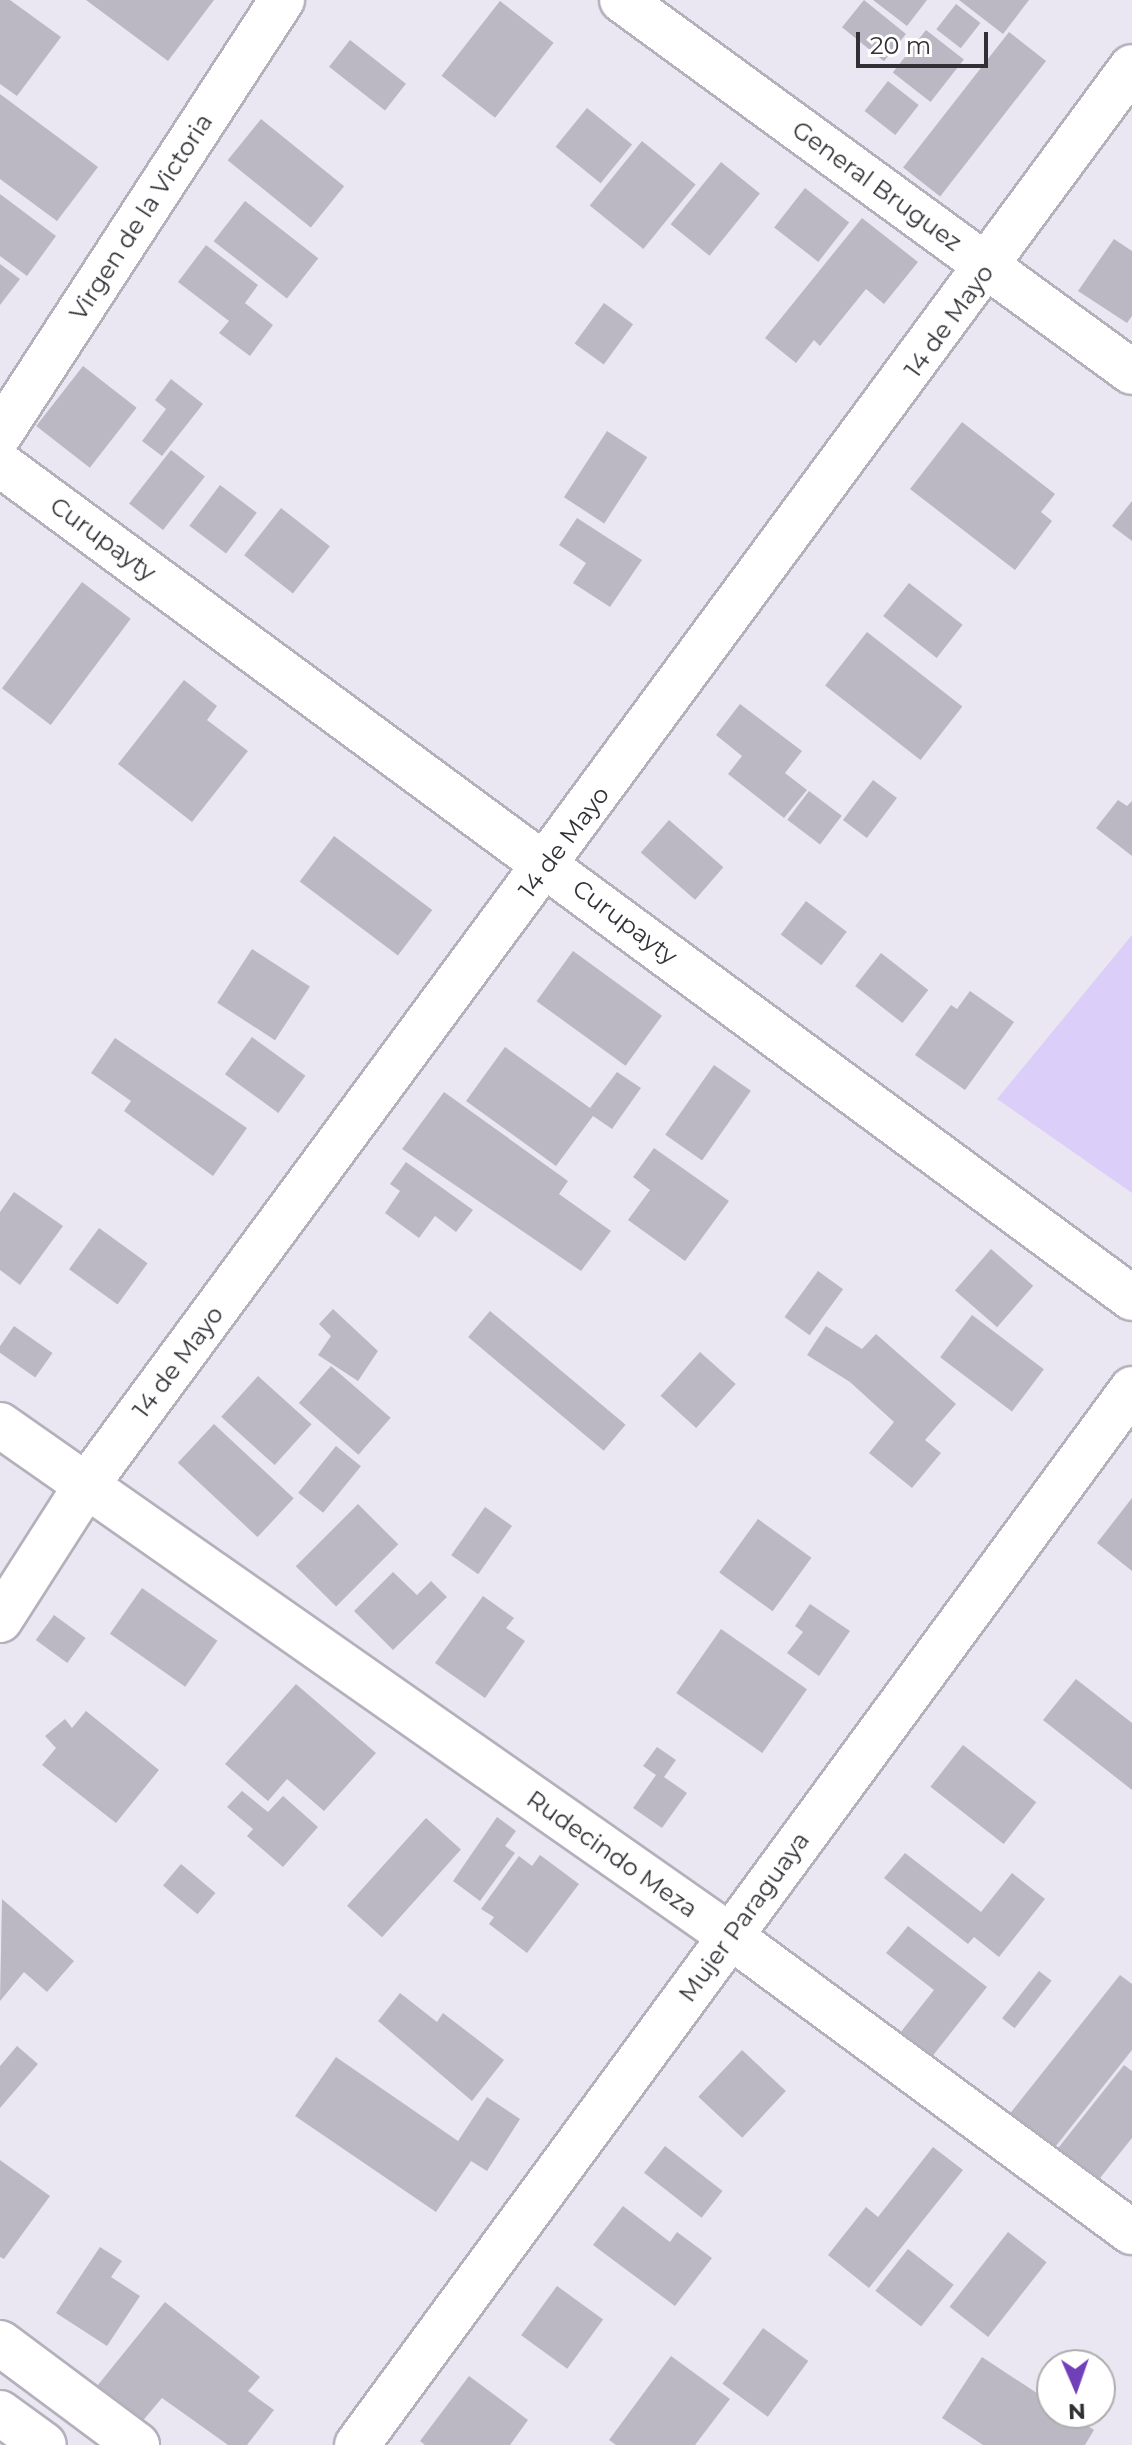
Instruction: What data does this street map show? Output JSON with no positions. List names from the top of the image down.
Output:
{
  "streets": {
    "street": [
      "General Bruguez",
      "Virgen de la Victoria",
      "14 de Mayo",
      "Curupayty",
      "Rudecindo Meza",
      "Mujer Paraguaya"
    ]
  },
  "crossings": [
    ["General Bruguez", "14 de Mayo"],
    ["14 de Mayo", "Curupayty"],
    ["14 de Mayo", "Rudecindo Meza"],
    ["Rudecindo Meza", "Mujer Paraguaya"]
  ],
  "scale_bar": "20 m",
  "north": "bottom"
}
